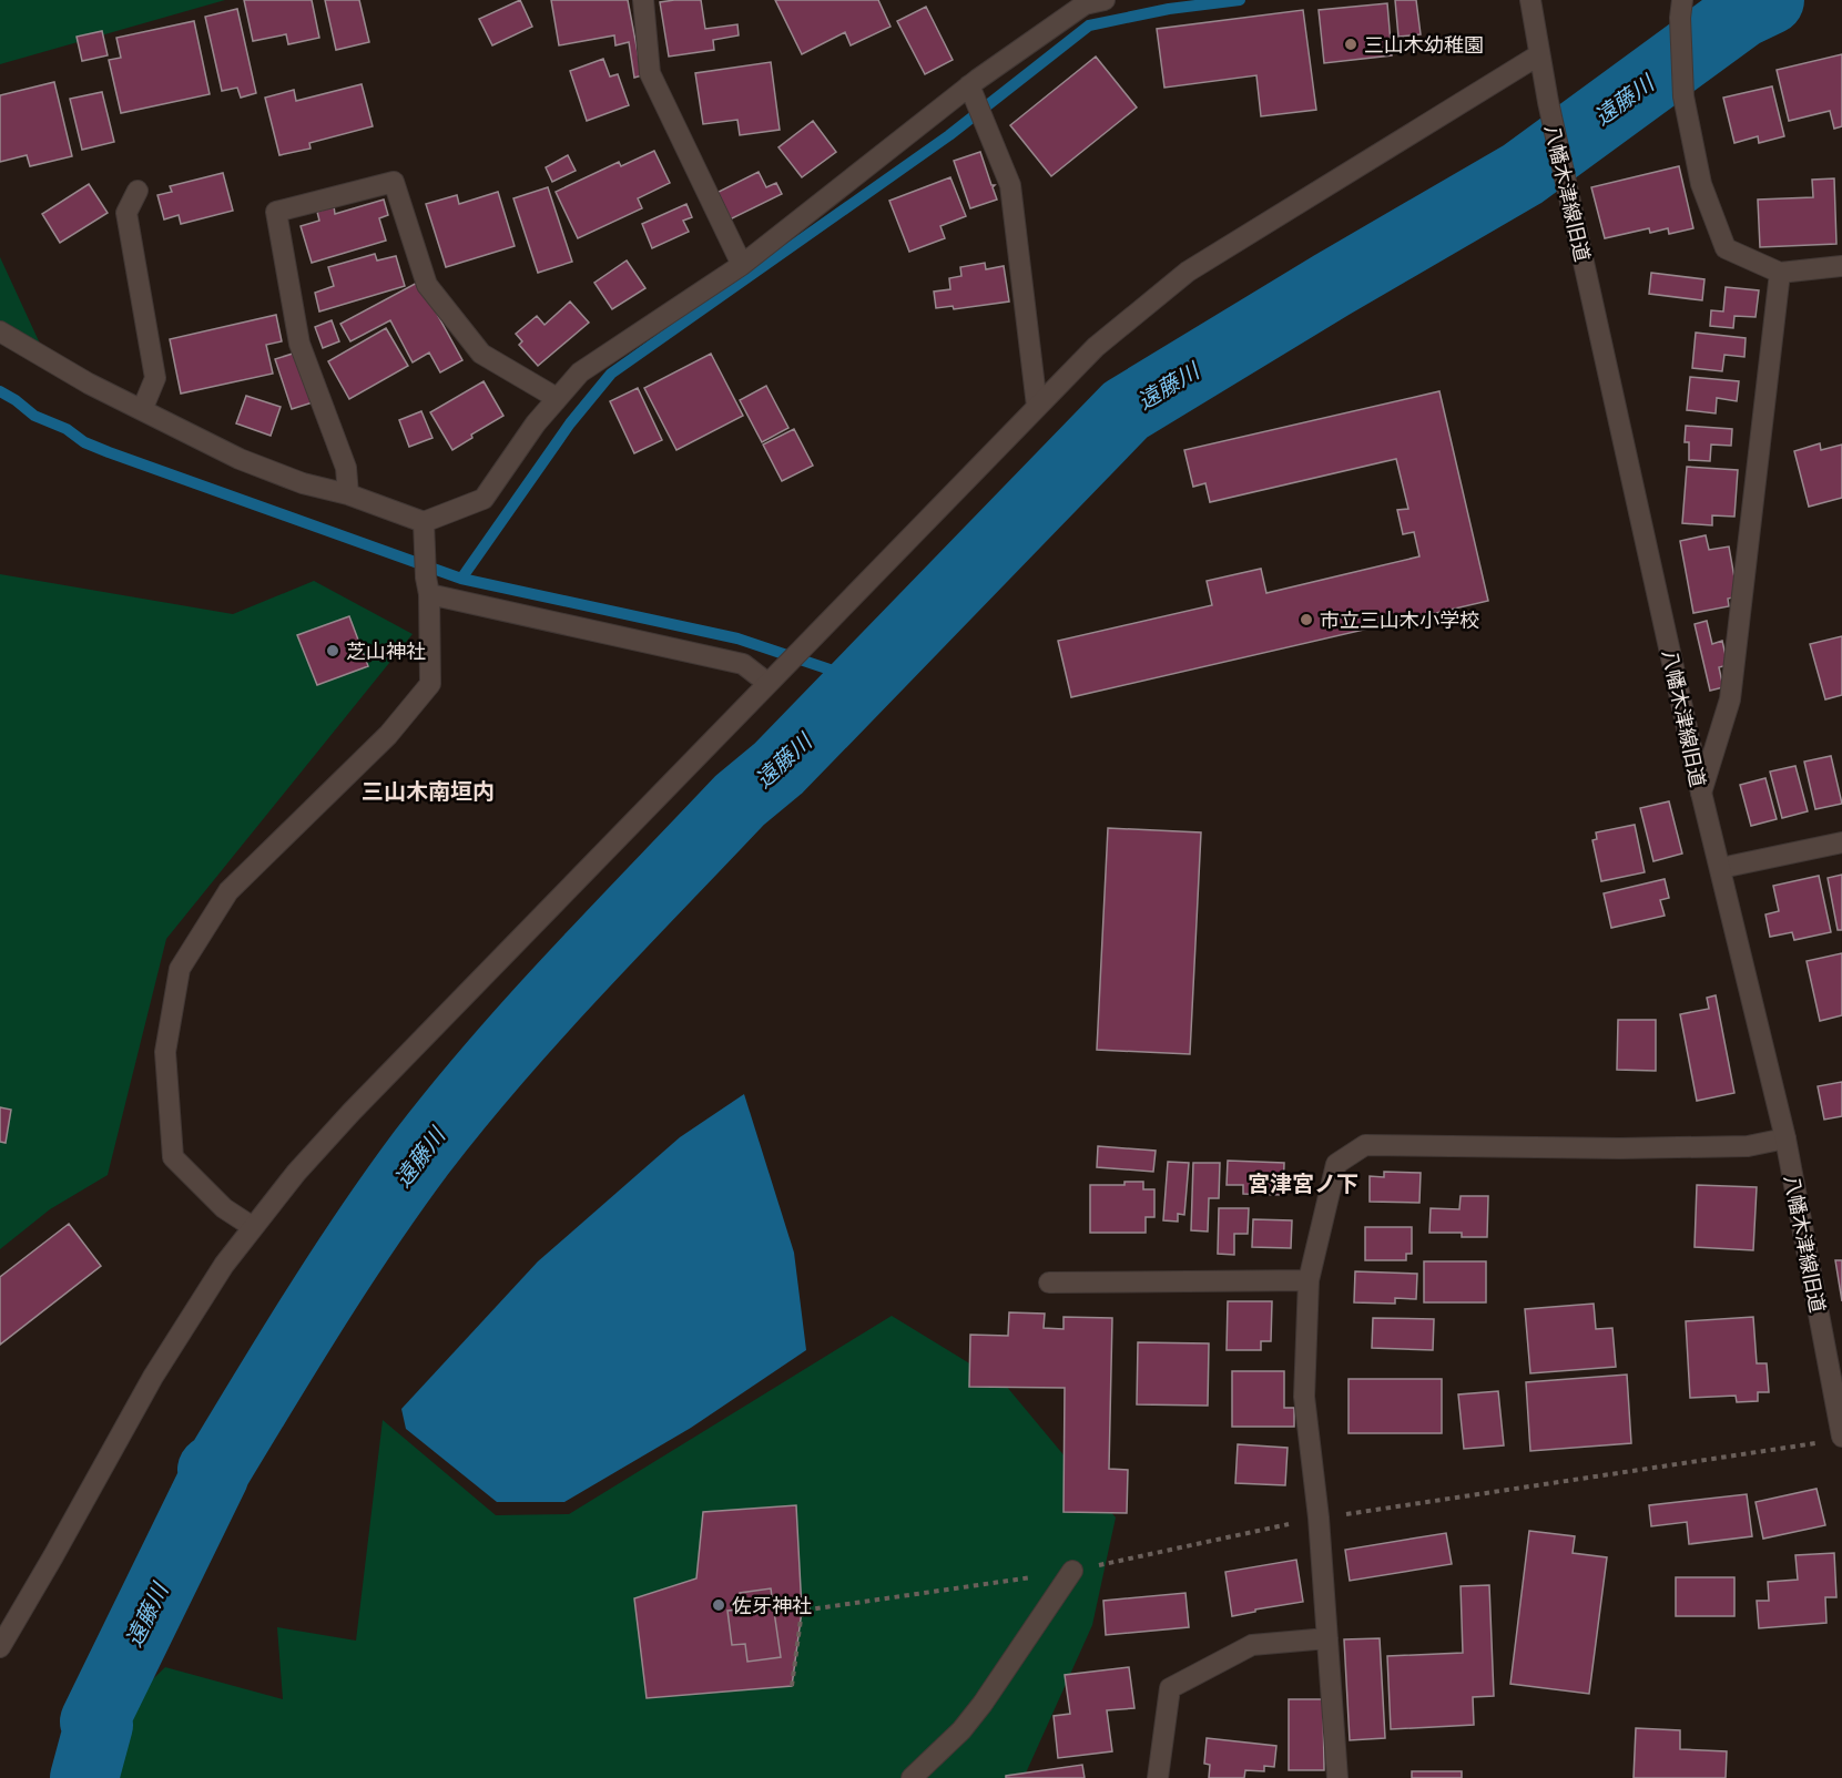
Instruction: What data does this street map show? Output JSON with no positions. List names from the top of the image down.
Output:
{
  "streets": {
    "street": ["八幡木津線旧道"]
  },
  "districts": ["三山木南垣内", "宮津宮ノ下"],
  "water": ["遠藤川"],
  "places": [
    "三山木幼稚園",
    "市立三山木小学校",
    "芝山神社",
    "佐牙神社"
  ]
}
